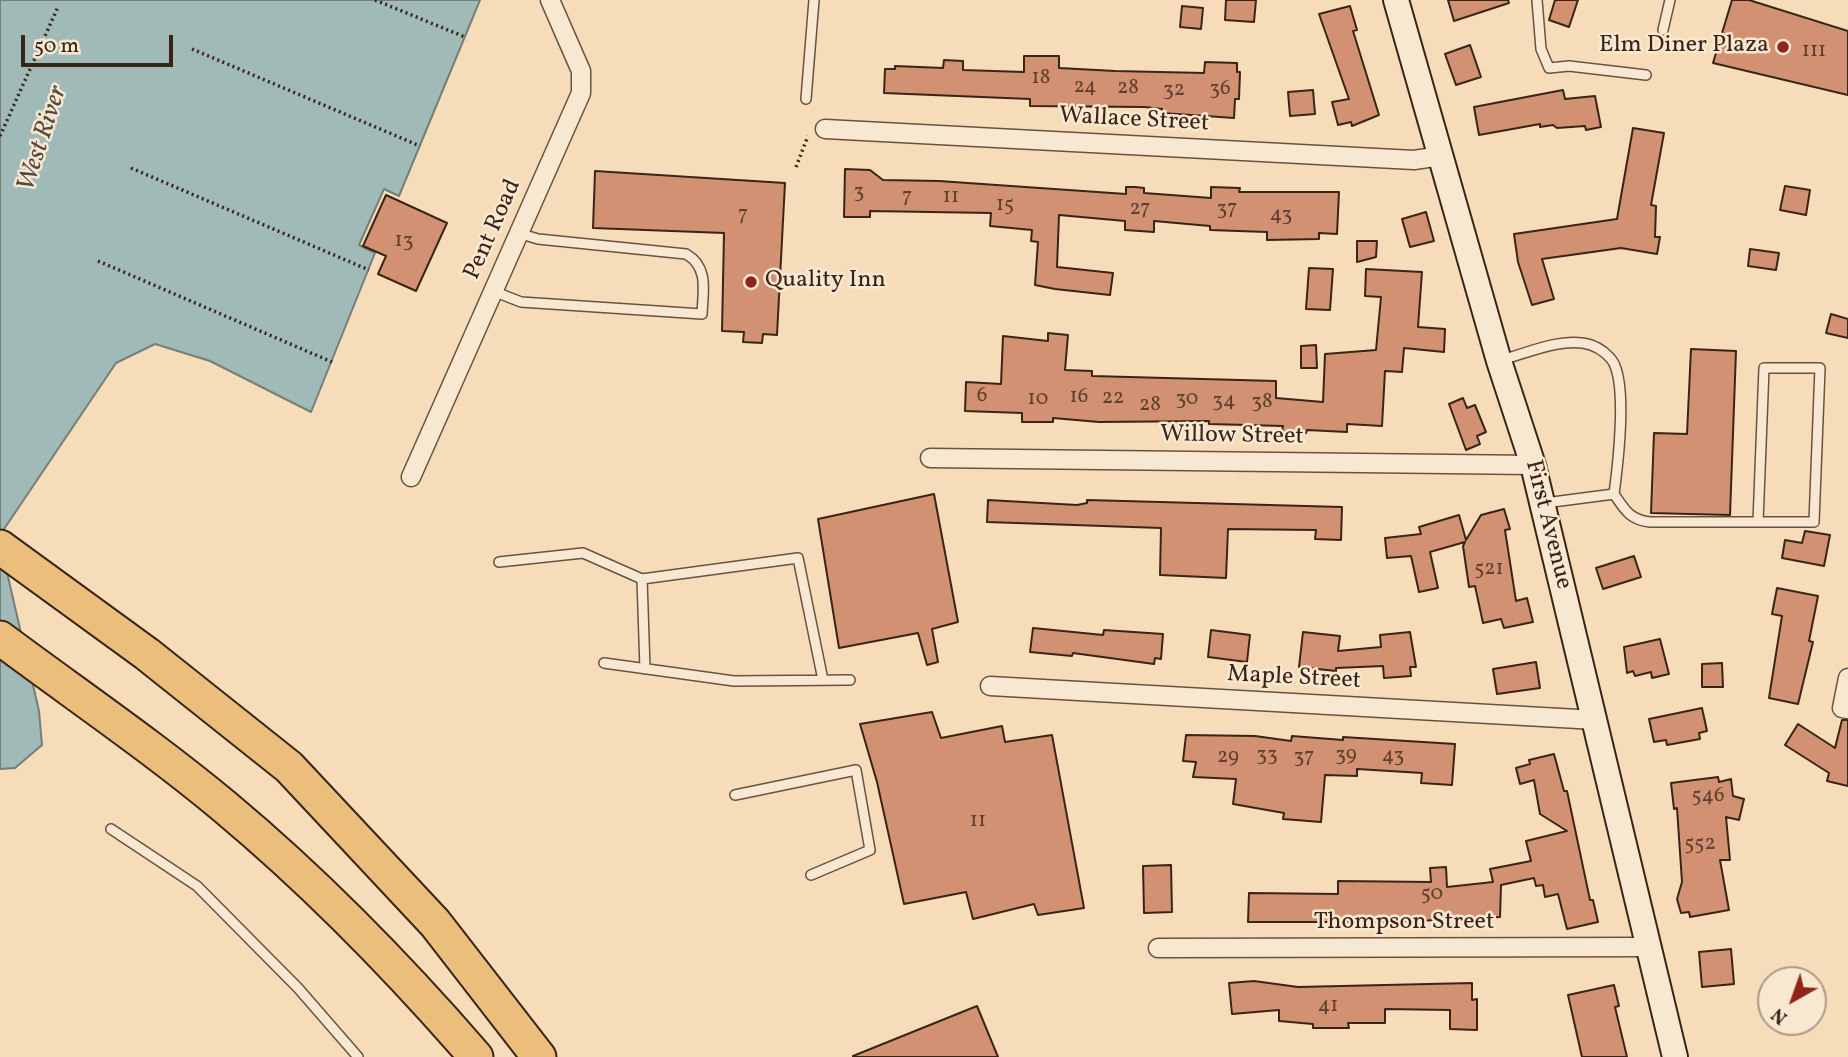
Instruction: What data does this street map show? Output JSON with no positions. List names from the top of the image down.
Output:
{
  "streets": {
    "main road": ["First Avenue"],
    "street": [
      "Wallace Street",
      "Pent Road",
      "Willow Street",
      "Maple Street",
      "Thompson Street"
    ]
  },
  "crossings": [
    ["Wallace Street", "First Avenue"],
    ["Willow Street", "First Avenue"],
    ["First Avenue", "Maple Street"],
    ["First Avenue", "Thompson Street"]
  ],
  "water": ["West River"],
  "places": ["Elm Diner Plaza", "Quality Inn"],
  "house_numbers": [
    "111",
    "18",
    "24",
    "28",
    "36",
    "32",
    "3",
    "7",
    "11",
    "15",
    "27",
    "37",
    "7",
    "43",
    "13",
    "6",
    "16",
    "22",
    "10",
    "30",
    "34",
    "38",
    "28",
    "521",
    "33",
    "39",
    "43",
    "29",
    "37",
    "546",
    "11",
    "552",
    "50",
    "41"
  ],
  "scale_bar": "50 m",
  "north": "bottom left"
}
